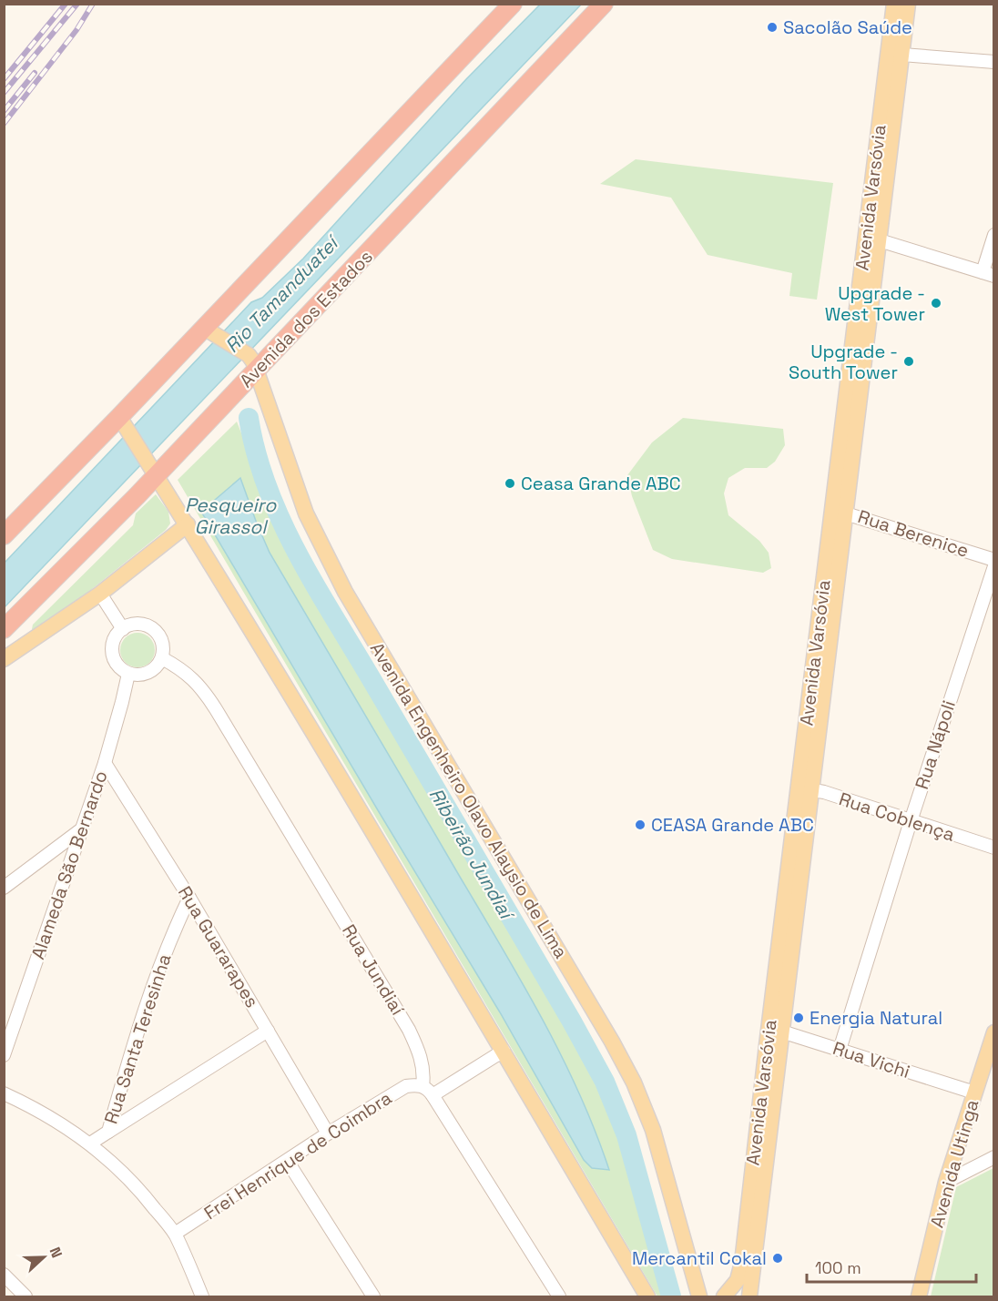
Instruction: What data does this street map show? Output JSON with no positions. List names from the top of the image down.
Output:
{
  "streets": {
    "highway": ["Avenida dos Estados"],
    "main road": ["Avenida Varsóvia", "Avenida Engenheiro Olavo Alaysio de Lima", "Avenida Utinga"],
    "street": [
      "Rua Berenice",
      "Rua Nápoli",
      "Rua Coblença",
      "Alameda São Bernardo",
      "Rua Guararapes",
      "Rua Jundiaí",
      "Rua Santa Teresinha",
      "Rua Vichi",
      "Frei Henrique de Coimbra"
    ]
  },
  "crossings": [
    ["Avenida Varsóvia", "Rua Berenice"],
    ["Avenida Varsóvia", "Rua Coblença"],
    ["Avenida Varsóvia", "Rua Vichi"],
    ["Avenida dos Estados", "Avenida Engenheiro Olavo Alaysio de Lima"],
    ["Rua Nápoli", "Rua Coblença"],
    ["Rua Nápoli", "Rua Vichi"],
    ["Alameda São Bernardo", "Rua Guararapes"],
    ["Alameda São Bernardo", "Rua Jundiaí"],
    ["Rua Guararapes", "Rua Santa Teresinha"],
    ["Rua Guararapes", "Frei Henrique de Coimbra"],
    ["Rua Jundiaí", "Frei Henrique de Coimbra"],
    ["Rua Vichi", "Avenida Utinga"]
  ],
  "water": ["Rio Tamanduateí", "Pesqueiro Girassol", "Ribeirão Jundiaí"],
  "places": [
    "Sacolão Saúde",
    "Upgrade - West Tower",
    "Upgrade - South Tower",
    "Ceasa Grande ABC",
    "CEASA Grande ABC",
    "Energia Natural",
    "Mercantil Cokal"
  ],
  "scale_bar": "100 m",
  "north": "right"
}
